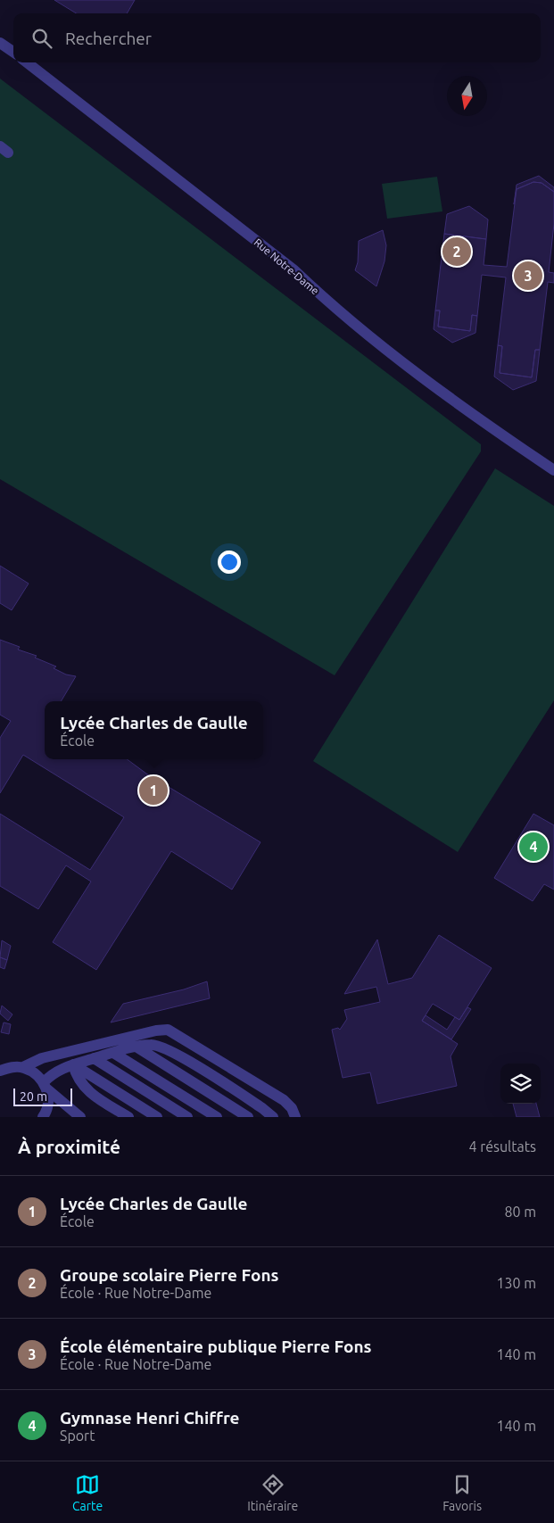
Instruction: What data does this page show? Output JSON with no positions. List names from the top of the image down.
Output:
{
  "streets": {
    "street": ["Rue Notre-Dame"]
  },
  "scale_bar": "20 m",
  "north": "bottom",
  "page": {
    "search": "Rechercher",
    "pins": [
      "2",
      "3",
      "1",
      "4"
    ],
    "popup": ["Lycée Charles de Gaulle", "École"],
    "scale": "20 m",
    "heading": ["À proximité", "4 résultats"],
    "list": [
      {
        "mark": "1",
        "name": "Lycée Charles de Gaulle",
        "note": "École",
        "value": "80 m"
      },
      {
        "mark": "2",
        "name": "Groupe scolaire Pierre Fons",
        "note": "École · Rue Notre-Dame",
        "value": "130 m"
      },
      {
        "mark": "3",
        "name": "École élémentaire publique Pierre Fons",
        "note": "École · Rue Notre-Dame",
        "value": "140 m"
      },
      {
        "mark": "4",
        "name": "Gymnase Henri Chiffre",
        "note": "Sport",
        "value": "140 m"
      }
    ],
    "nav": ["Carte", "Itinéraire", "Favoris"]
  }
}
